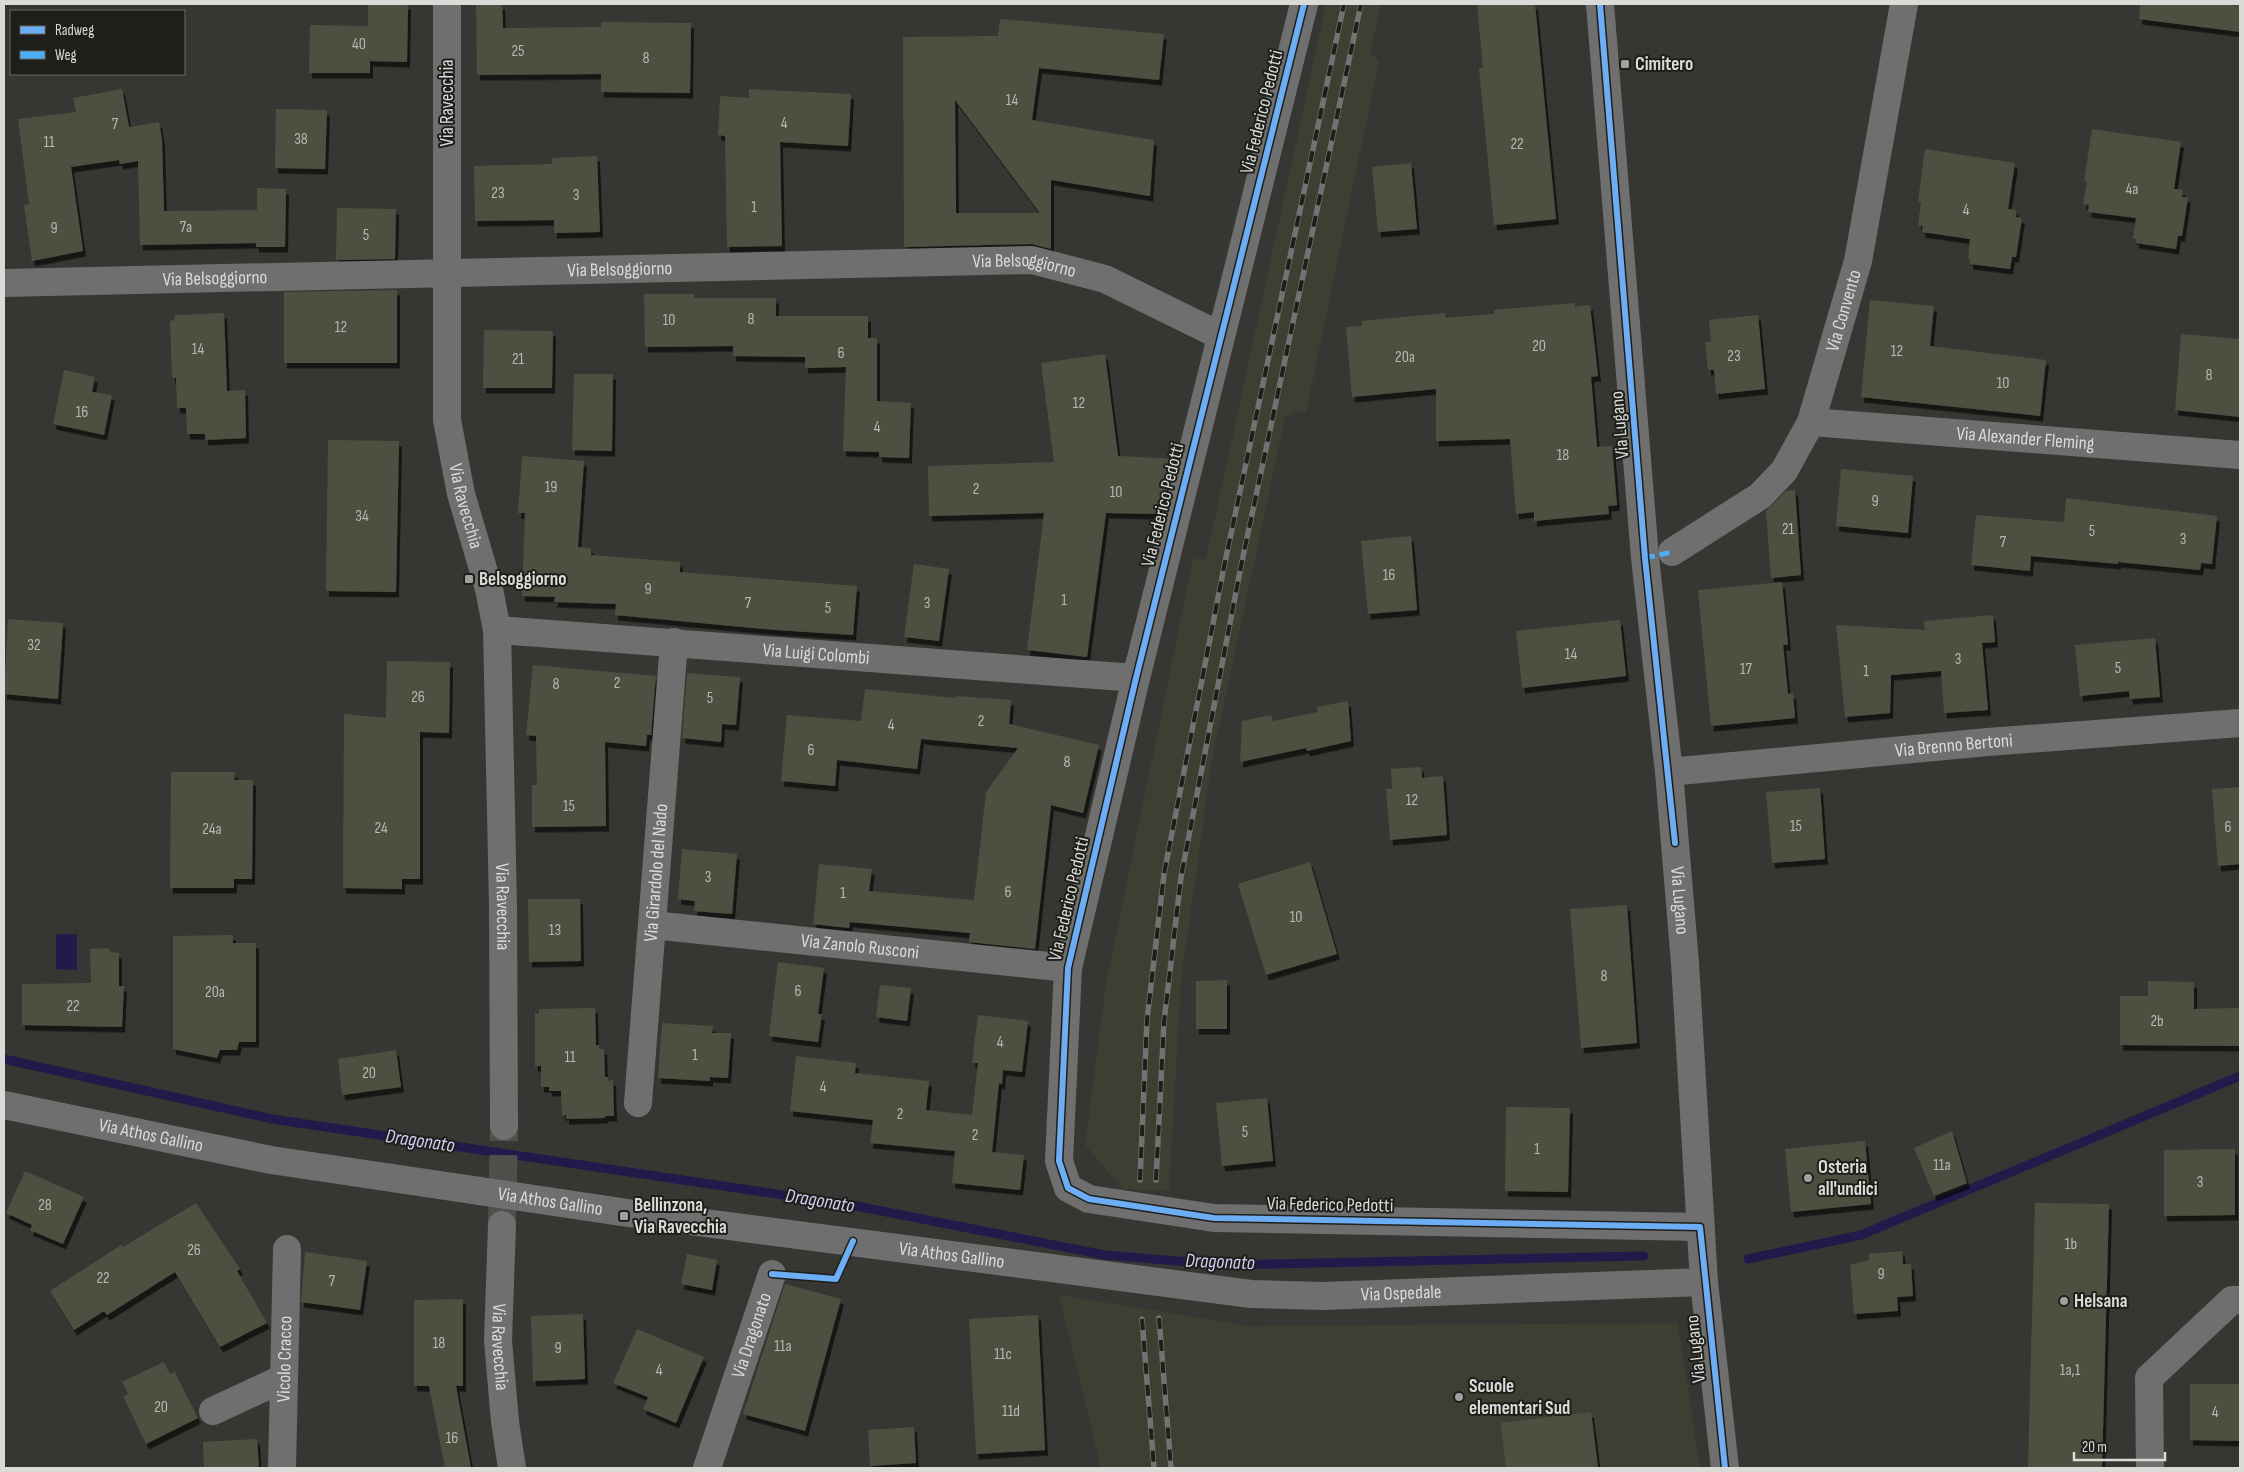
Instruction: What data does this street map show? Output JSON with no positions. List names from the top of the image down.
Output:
{
  "streets": {
    "street": [
      "Via Ravecchia",
      "Via Federico Pedotti",
      "Via Belsoggiorno",
      "Via Convento",
      "Via Lugano",
      "Via Alexander Fleming",
      "Via Luigi Colombi",
      "Via Brenno Bertoni",
      "Via Girardolo del Nado",
      "Via Zanolo Rusconi",
      "Via Athos Gallino",
      "Via Ospedale",
      "Via Dragonato",
      "Vicolo Cracco"
    ]
  },
  "crossings": [
    ["Via Ravecchia", "Via Belsoggiorno"],
    ["Via Ravecchia", "Via Luigi Colombi"],
    ["Via Federico Pedotti", "Via Belsoggiorno"],
    ["Via Federico Pedotti", "Via Lugano"],
    ["Via Federico Pedotti", "Via Luigi Colombi"],
    ["Via Federico Pedotti", "Via Zanolo Rusconi"],
    ["Via Convento", "Via Alexander Fleming"],
    ["Via Lugano", "Via Brenno Bertoni"],
    ["Via Lugano", "Via Ospedale"],
    ["Via Luigi Colombi", "Via Girardolo del Nado"],
    ["Via Girardolo del Nado", "Via Zanolo Rusconi"],
    ["Via Athos Gallino", "Via Ospedale"]
  ],
  "water": ["Dragonato"],
  "places": {
    "transit": ["Cimitero", "Belsoggiorno", "Bellinzona, Via Ravecchia"],
    "other": ["Osteria all'undici", "Helsana", "Scuole elementari Sud"]
  },
  "house_numbers": [
    "40",
    "25",
    "8",
    "14",
    "4",
    "7",
    "38",
    "11",
    "22",
    "4a",
    "23",
    "3",
    "1",
    "4",
    "7a",
    "9",
    "5",
    "8",
    "10",
    "12",
    "20",
    "14",
    "12",
    "6",
    "23",
    "20a",
    "21",
    "8",
    "10",
    "12",
    "16",
    "4",
    "18",
    "19",
    "2",
    "10",
    "9",
    "34",
    "21",
    "5",
    "3",
    "7",
    "16",
    "9",
    "1",
    "7",
    "3",
    "5",
    "32",
    "14",
    "3",
    "5",
    "17",
    "1",
    "2",
    "8",
    "26",
    "5",
    "2",
    "4",
    "6",
    "8",
    "12",
    "15",
    "15",
    "6",
    "24",
    "24a",
    "3",
    "6",
    "1",
    "10",
    "13",
    "8",
    "6",
    "20a",
    "22",
    "2b",
    "4",
    "1",
    "11",
    "20",
    "4",
    "2",
    "5",
    "2",
    "1",
    "11a",
    "3",
    "28",
    "1b",
    "26",
    "9",
    "22",
    "7",
    "18",
    "11a",
    "9",
    "11c",
    "4",
    "1a,1",
    "20",
    "11d",
    "4",
    "16"
  ],
  "legend": ["Radweg", "Weg"],
  "scale_bar": "20 m"
}
